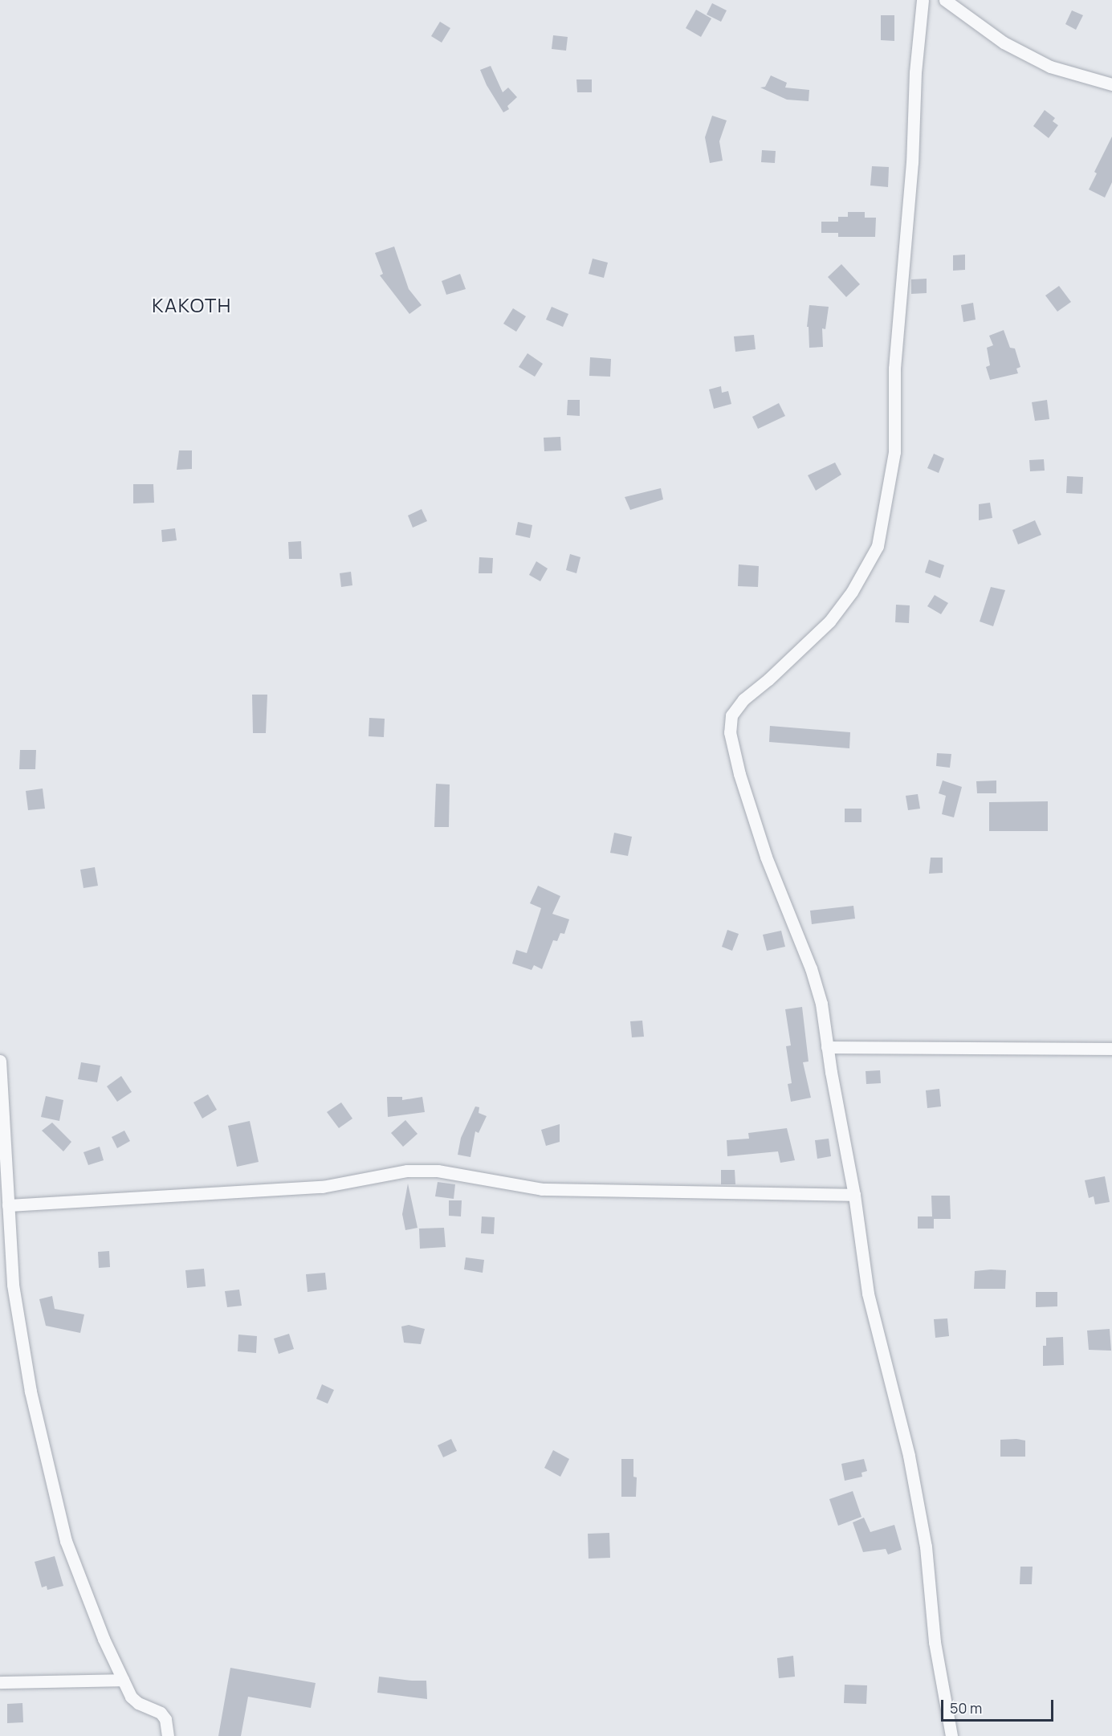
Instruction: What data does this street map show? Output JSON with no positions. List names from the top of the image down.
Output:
{
  "districts": ["KAKOTH"],
  "scale_bar": "50 m"
}
